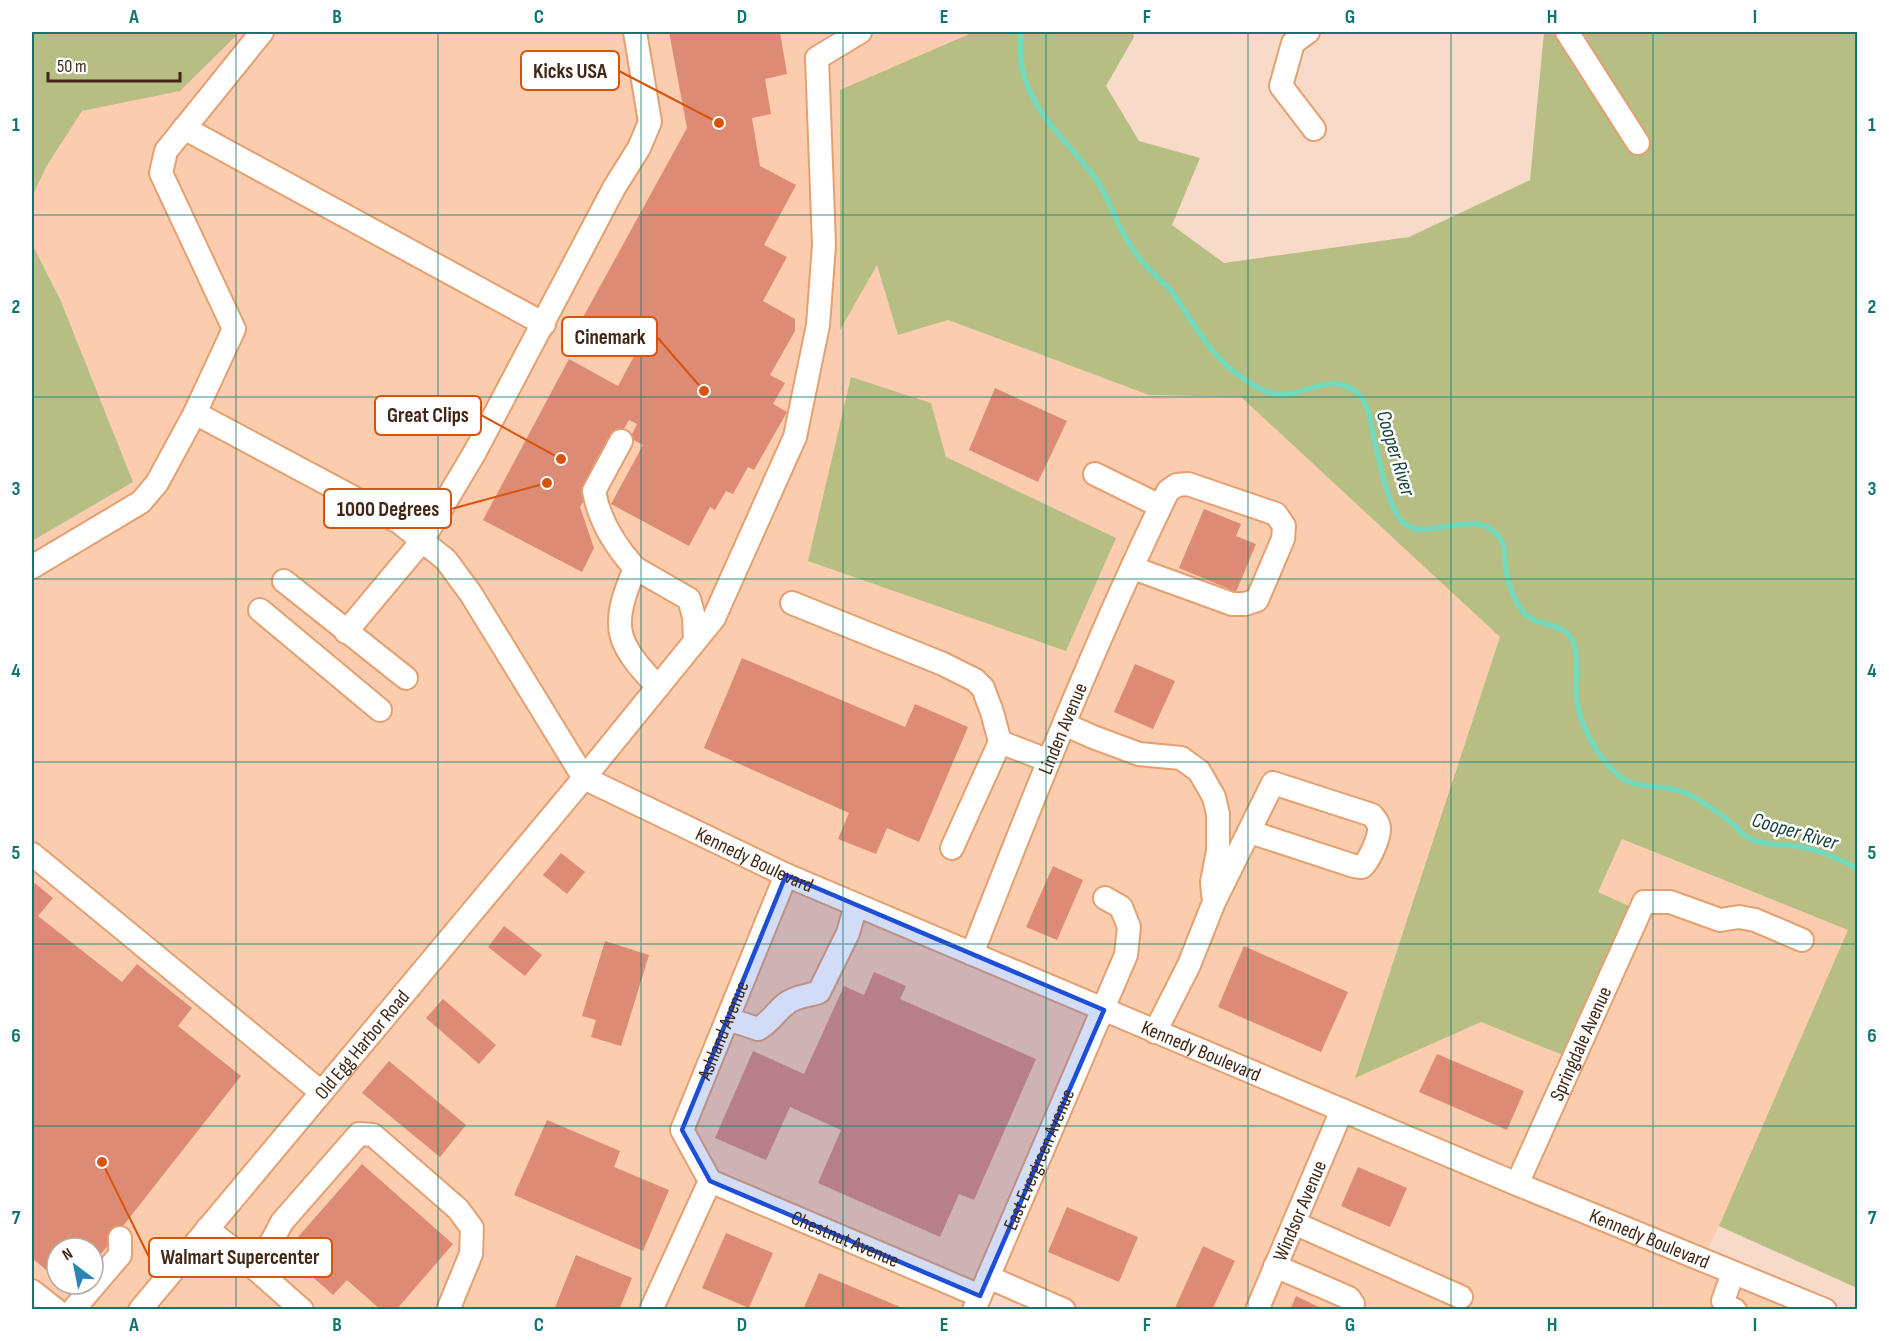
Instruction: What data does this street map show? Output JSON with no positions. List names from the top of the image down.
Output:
{
  "streets": {
    "street": [
      "Linden Avenue",
      "Kennedy Boulevard",
      "Ashland Avenue",
      "Springdale Avenue",
      "Old Egg Harbor Road",
      "East Evergreen Avenue",
      "Windsor Avenue",
      "Chestnut Avenue"
    ]
  },
  "crossings": [
    ["Linden Avenue", "Kennedy Boulevard"],
    ["Kennedy Boulevard", "Ashland Avenue"],
    ["Kennedy Boulevard", "Springdale Avenue"],
    ["Kennedy Boulevard", "Old Egg Harbor Road"],
    ["Kennedy Boulevard", "East Evergreen Avenue"],
    ["Kennedy Boulevard", "Windsor Avenue"],
    ["Ashland Avenue", "Chestnut Avenue"],
    ["East Evergreen Avenue", "Chestnut Avenue"]
  ],
  "water": ["Cooper River"],
  "places": [
    "Kicks USA",
    "Cinemark",
    "Great Clips",
    "1000 Degrees",
    "Walmart Supercenter"
  ],
  "scale_bar": "50 m",
  "north": "top left",
  "grid": {
    "columns": [
      "A",
      "B",
      "C",
      "D",
      "E",
      "F",
      "G",
      "H",
      "I"
    ],
    "rows": [
      "1",
      "2",
      "3",
      "4",
      "5",
      "6",
      "7"
    ]
  }
}
